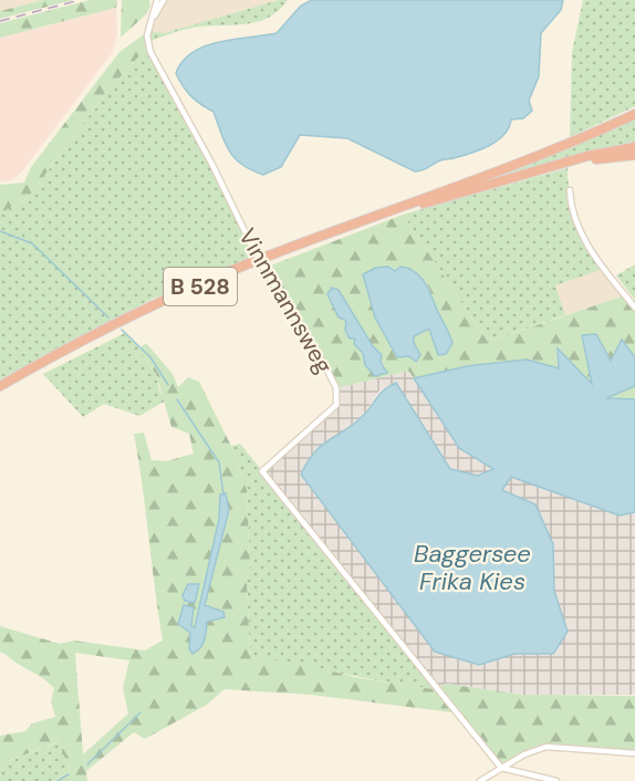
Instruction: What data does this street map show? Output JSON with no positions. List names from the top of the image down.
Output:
{
  "streets": {
    "highway": ["B 528"],
    "street": ["Vinnmannsweg"]
  },
  "water": ["Baggersee Frika Kies"]
}
